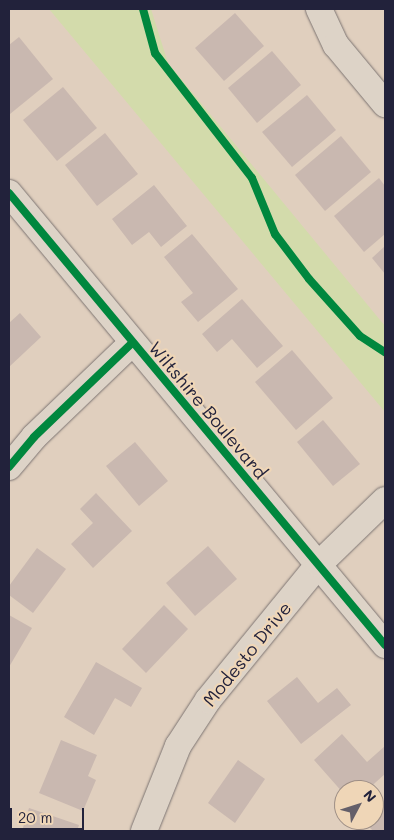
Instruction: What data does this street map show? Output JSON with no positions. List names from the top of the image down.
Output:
{
  "streets": {
    "street": ["Wiltshire Boulevard", "Modesto Drive"]
  },
  "crossings": [
    ["Wiltshire Boulevard", "Modesto Drive"]
  ],
  "scale_bar": "20 m",
  "north": "top right"
}
